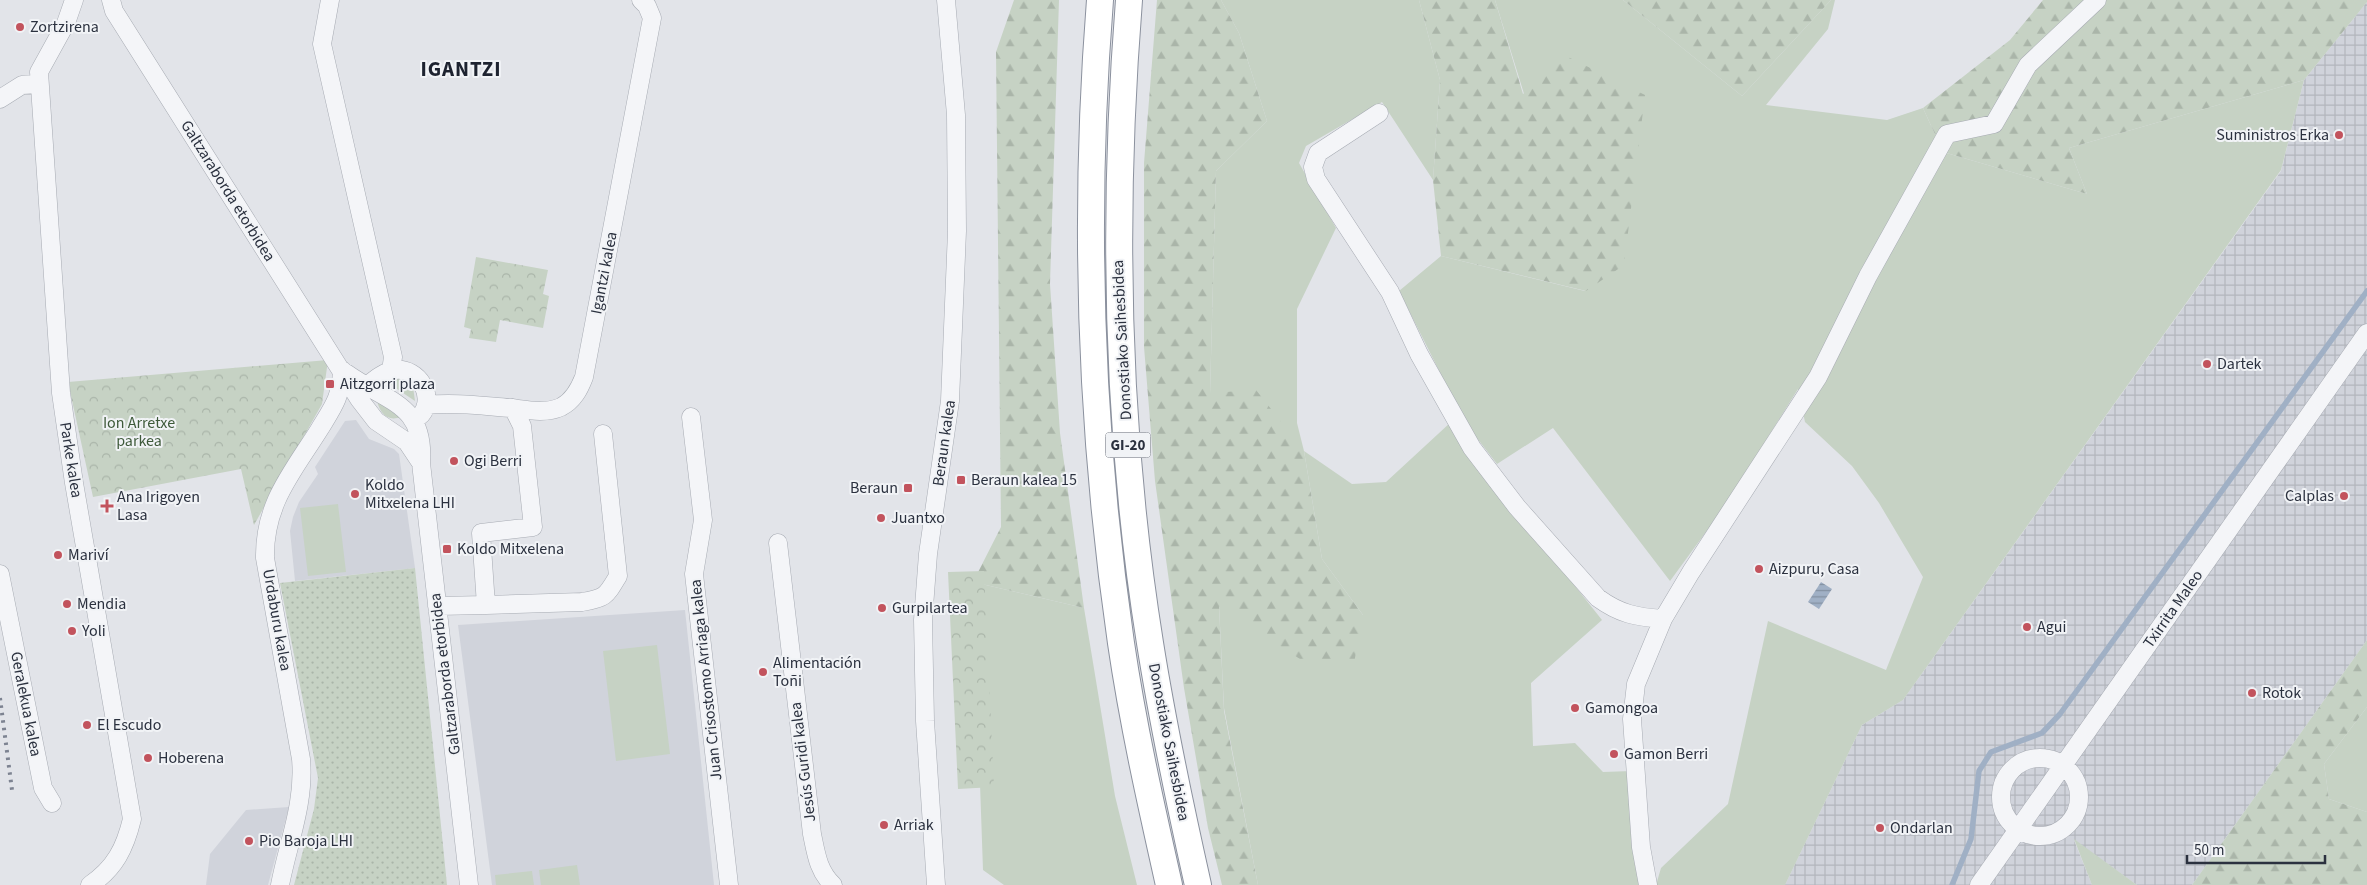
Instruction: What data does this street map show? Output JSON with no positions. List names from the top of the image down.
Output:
{
  "streets": {
    "highway": ["Donostiako Saihesbidea", "GI-20"],
    "street": [
      "Galtzaraborda etorbidea",
      "Igantzi kalea",
      "Beraun kalea",
      "Parke kalea",
      "Txirrita Maleo",
      "Urdaburu kalea",
      "Juan Crisostomo Arriaga kalea",
      "Geralekua kalea",
      "Jesús Guridi kalea"
    ]
  },
  "crossings": [
    ["Galtzaraborda etorbidea", "Urdaburu kalea"]
  ],
  "districts": ["IGANTZI"],
  "parks": ["Ion Arretxe parkea"],
  "places": {
    "other": [
      "Zortzirena",
      "Suministros Erka",
      "Dartek",
      "Ogi Berri",
      "Koldo Mitxelena LHI",
      "Calplas",
      "Juantxo",
      "Mariví",
      "Aizpuru, Casa",
      "Mendia",
      "Gurpilartea",
      "Agui",
      "Yoli",
      "Alimentación Toñi",
      "Rotok",
      "Gamongoa",
      "El Escudo",
      "Gamon Berri",
      "Hoberena",
      "Arriak",
      "Ondarlan",
      "Pio Baroja LHI"
    ],
    "transit": [
      "Aitzgorri plaza",
      "Beraun kalea 15",
      "Beraun",
      "Koldo Mitxelena"
    ],
    "health": ["Ana Irigoyen Lasa"]
  },
  "scale_bar": "50 m"
}
